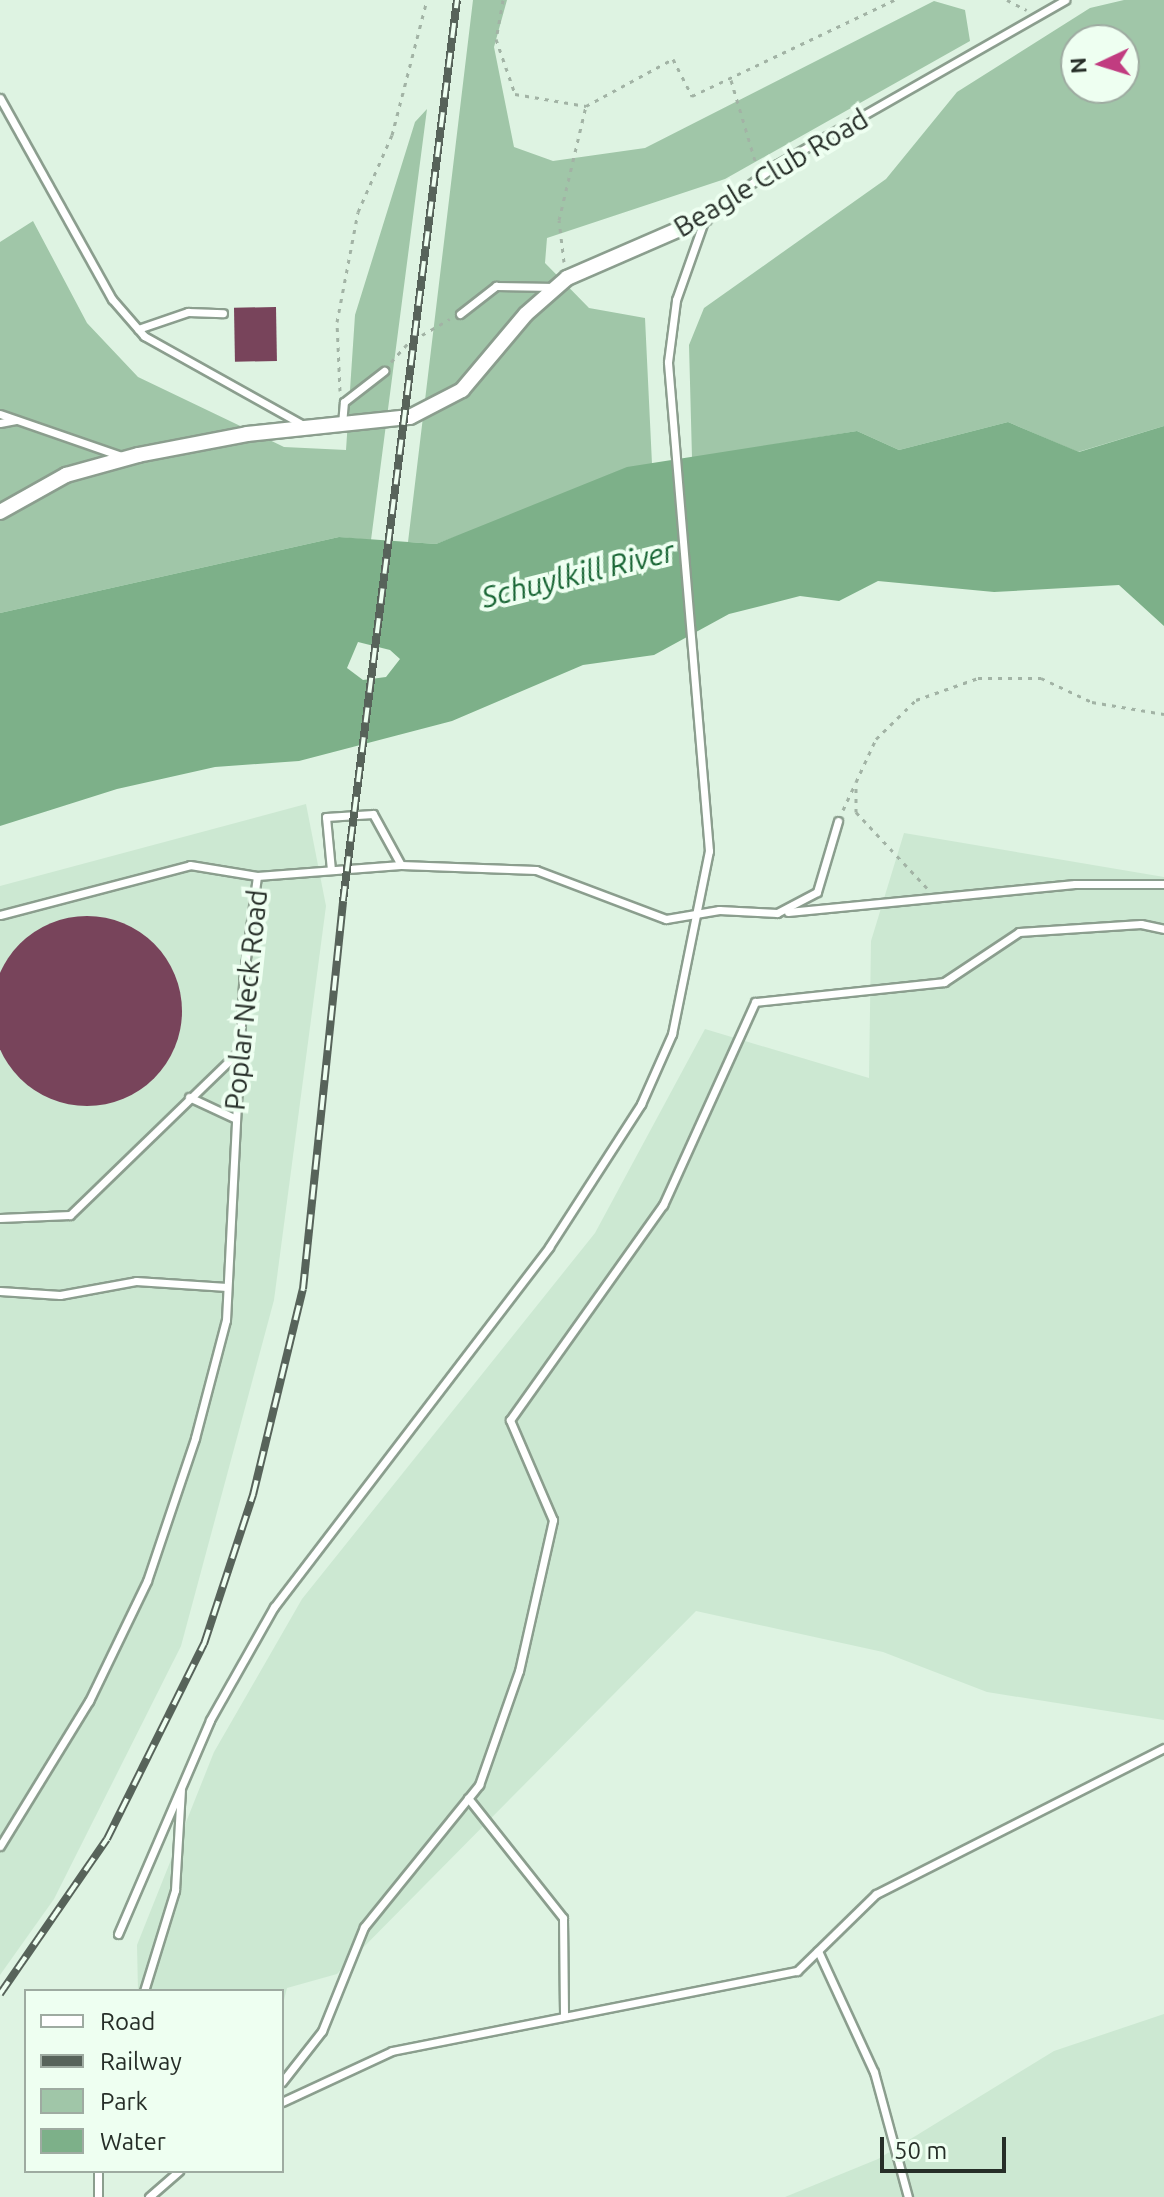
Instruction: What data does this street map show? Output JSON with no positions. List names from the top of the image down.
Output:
{
  "streets": {
    "street": ["Beagle Club Road"],
    "lane": ["Poplar Neck Road"]
  },
  "water": ["Schuylkill River"],
  "legend": [
    "Road",
    "Railway",
    "Park",
    "Water"
  ],
  "scale_bar": "50 m",
  "north": "left"
}
